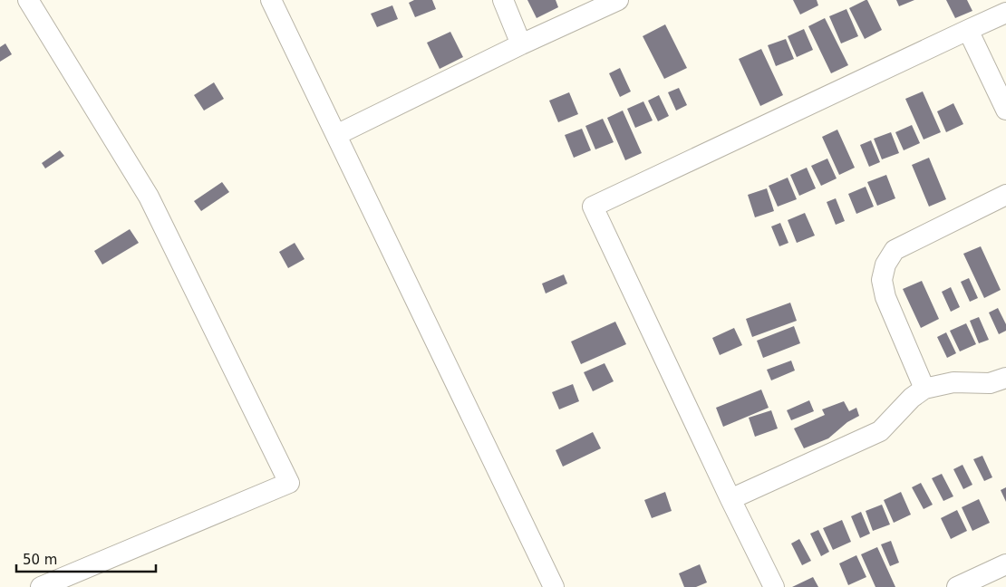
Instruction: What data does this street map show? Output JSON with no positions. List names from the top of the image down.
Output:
{
  "scale_bar": "50 m"
}
